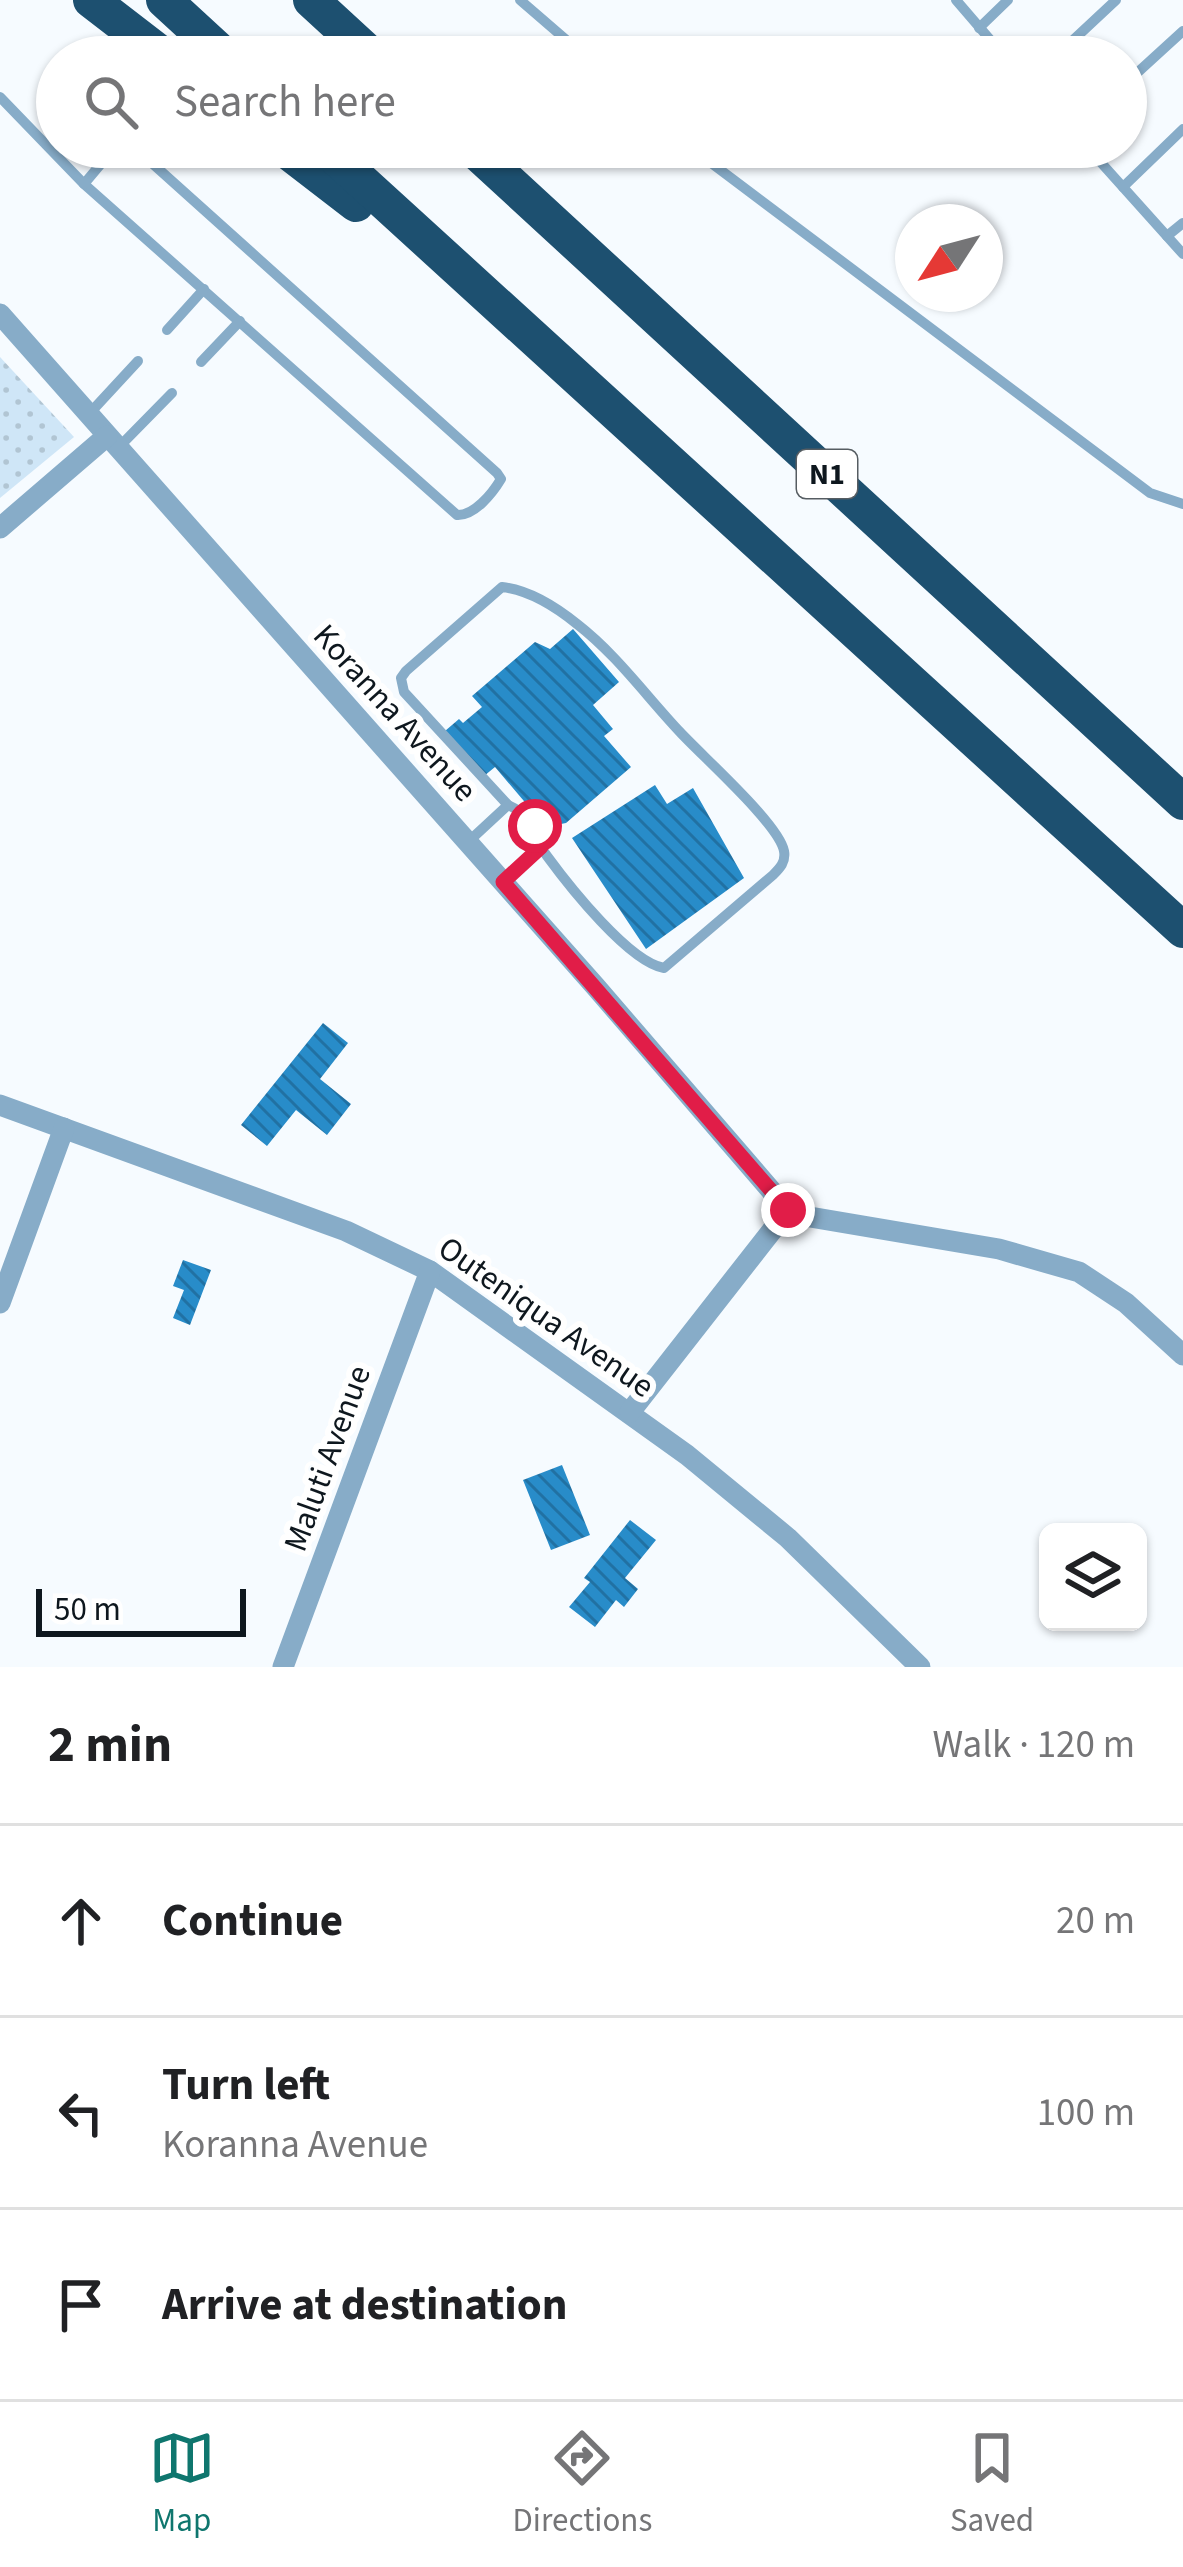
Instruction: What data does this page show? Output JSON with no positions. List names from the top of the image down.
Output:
{
  "streets": {
    "highway": ["N1"],
    "street": ["Koranna Avenue", "Outeniqua Avenue", "Maluti Avenue"]
  },
  "crossings": [
    ["Outeniqua Avenue", "Maluti Avenue"]
  ],
  "scale_bar": "50 m",
  "north": "bottom left",
  "page": {
    "search": "Search here",
    "scale": "50 m",
    "heading": ["2 min", "Walk · 120 m"],
    "list": [
      ["Continue", "20 m"],
      ["Turn left", "Koranna Avenue", "100 m"],
      "Arrive at destination"
    ],
    "nav": ["Map", "Directions", "Saved"]
  }
}
